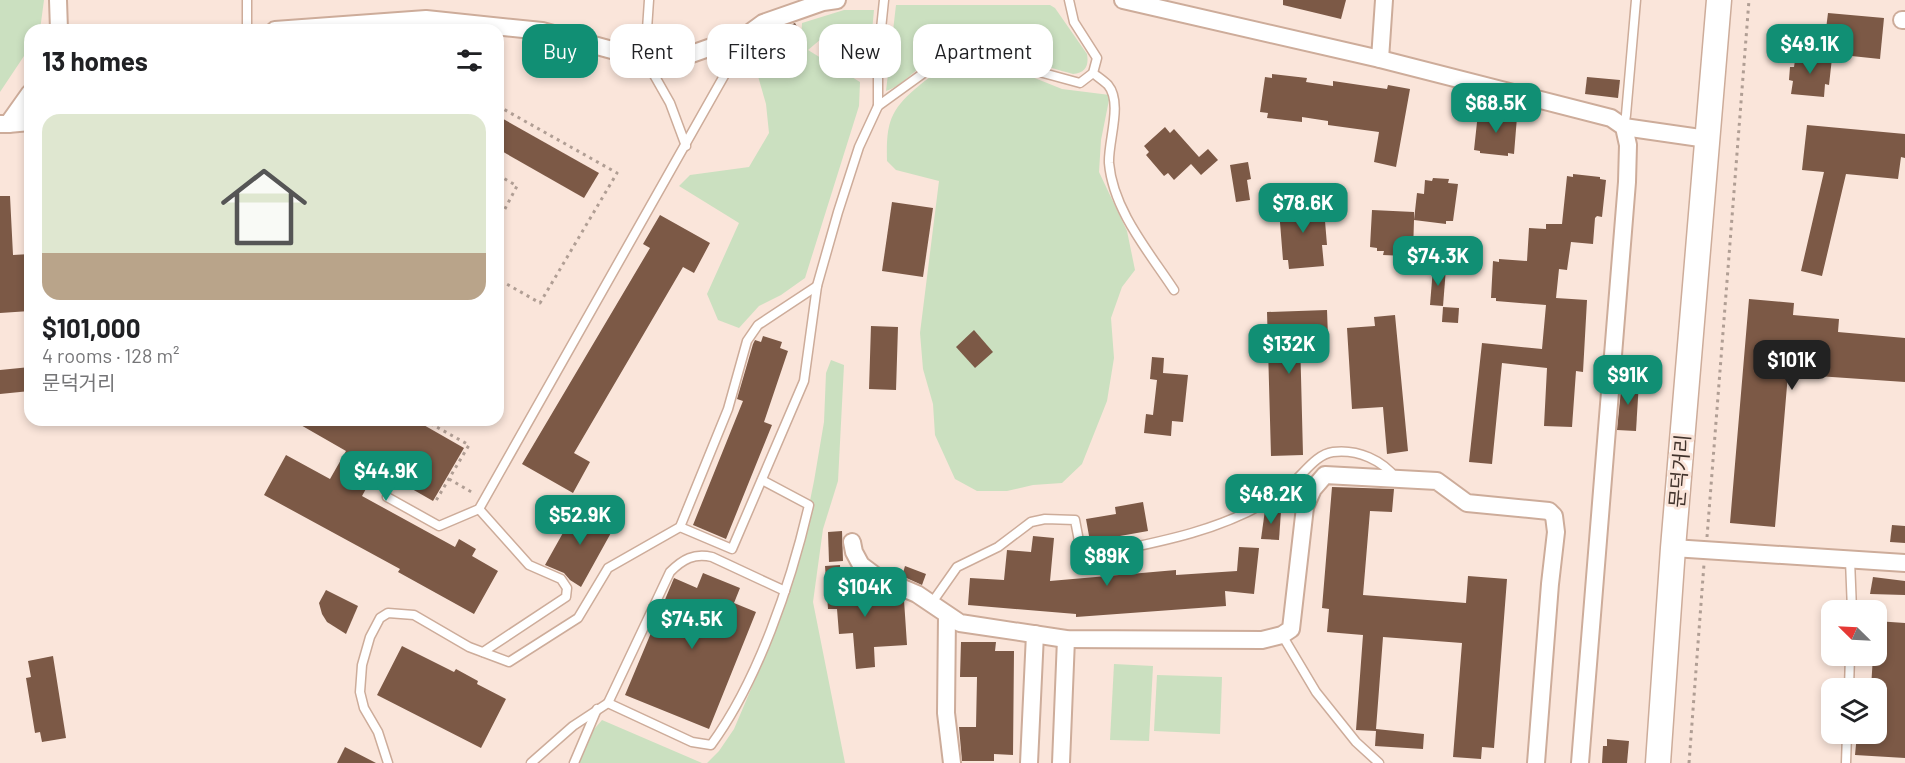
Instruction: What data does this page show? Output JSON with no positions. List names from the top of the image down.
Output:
{
  "streets": {
    "main road": ["문덕거리"]
  },
  "north": "top left",
  "page": {
    "price": [
      "$49.1K",
      "$68.5K",
      "$78.6K",
      "$74.3K",
      "$132K",
      "$101K",
      "$91K",
      "$44.9K",
      "$48.2K",
      "$52.9K",
      "$89K",
      "$104K",
      "$74.5K"
    ],
    "chip": [
      "Buy",
      "Rent",
      "Filters",
      "New",
      "Apartment"
    ],
    "heading": "13 homes",
    "list": [
      {
        "name": "$101,000",
        "note": "4 rooms · 128 m² · 문덕거리"
      }
    ]
  }
}
